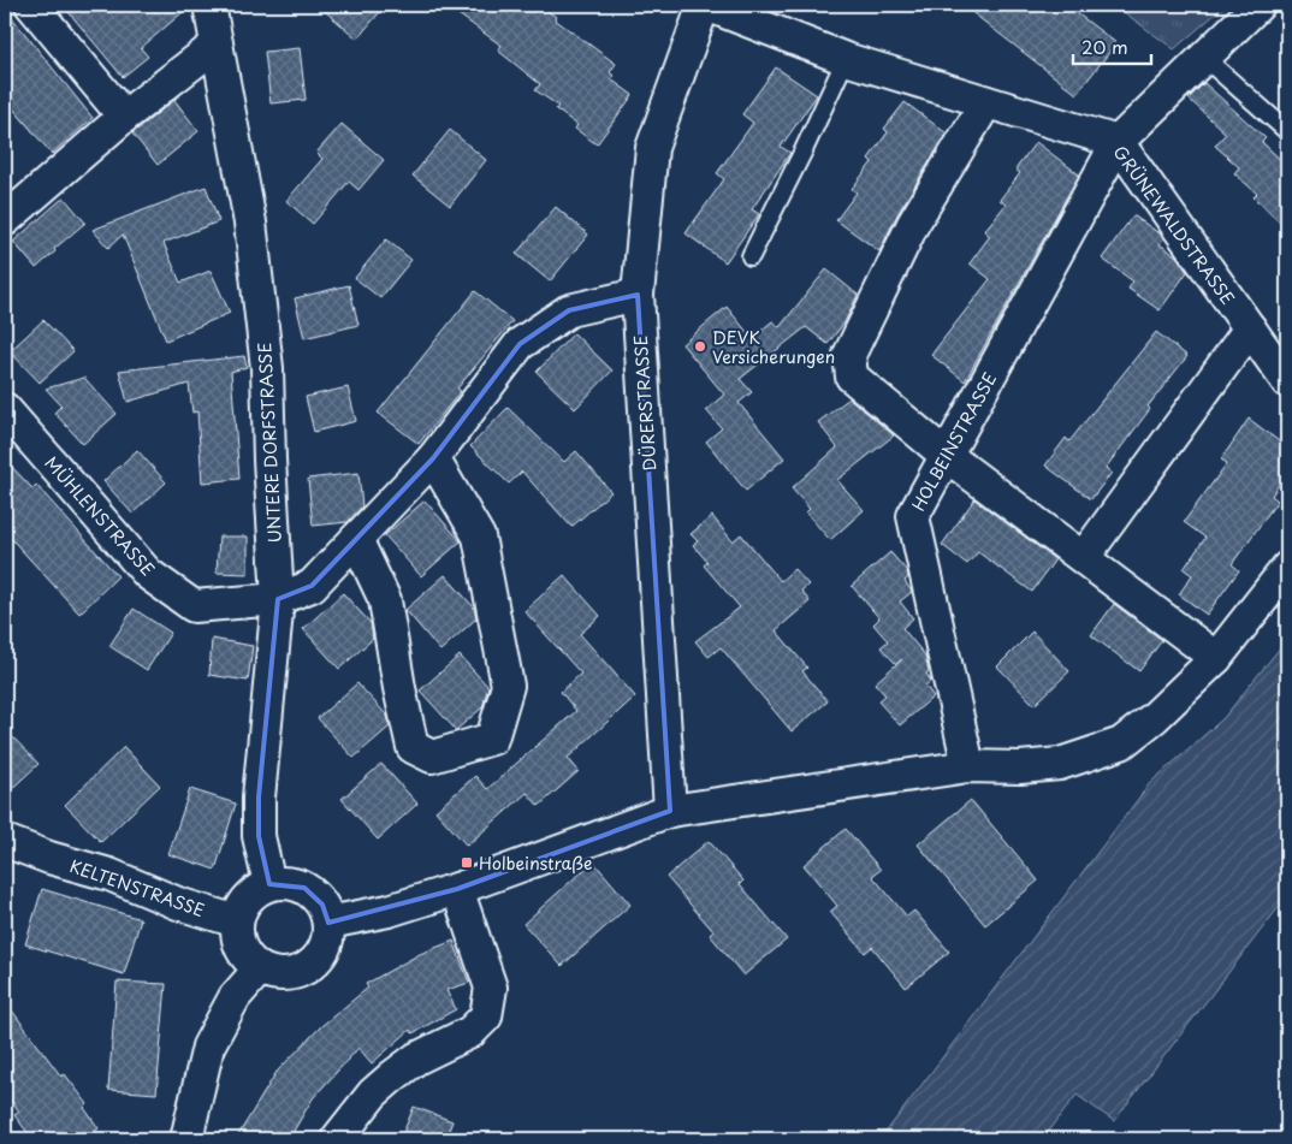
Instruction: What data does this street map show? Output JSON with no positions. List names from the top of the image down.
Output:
{
  "streets": {
    "street": [
      "GRÜNEWALDSTRASSE",
      "DÜRERSTRASSE",
      "HOLBEINSTRASSE",
      "UNTERE DORFSTRASSE",
      "MÜHLENSTRASSE",
      "KELTENSTRASSE"
    ]
  },
  "crossings": [
    ["GRÜNEWALDSTRASSE", "DÜRERSTRASSE"],
    ["GRÜNEWALDSTRASSE", "HOLBEINSTRASSE"],
    ["DÜRERSTRASSE", "MÜHLENSTRASSE"],
    ["UNTERE DORFSTRASSE", "MÜHLENSTRASSE"],
    ["UNTERE DORFSTRASSE", "KELTENSTRASSE"]
  ],
  "places": {
    "other": ["DEVK Versicherungen"],
    "transit": ["Holbeinstraße"]
  },
  "scale_bar": "20 m"
}
